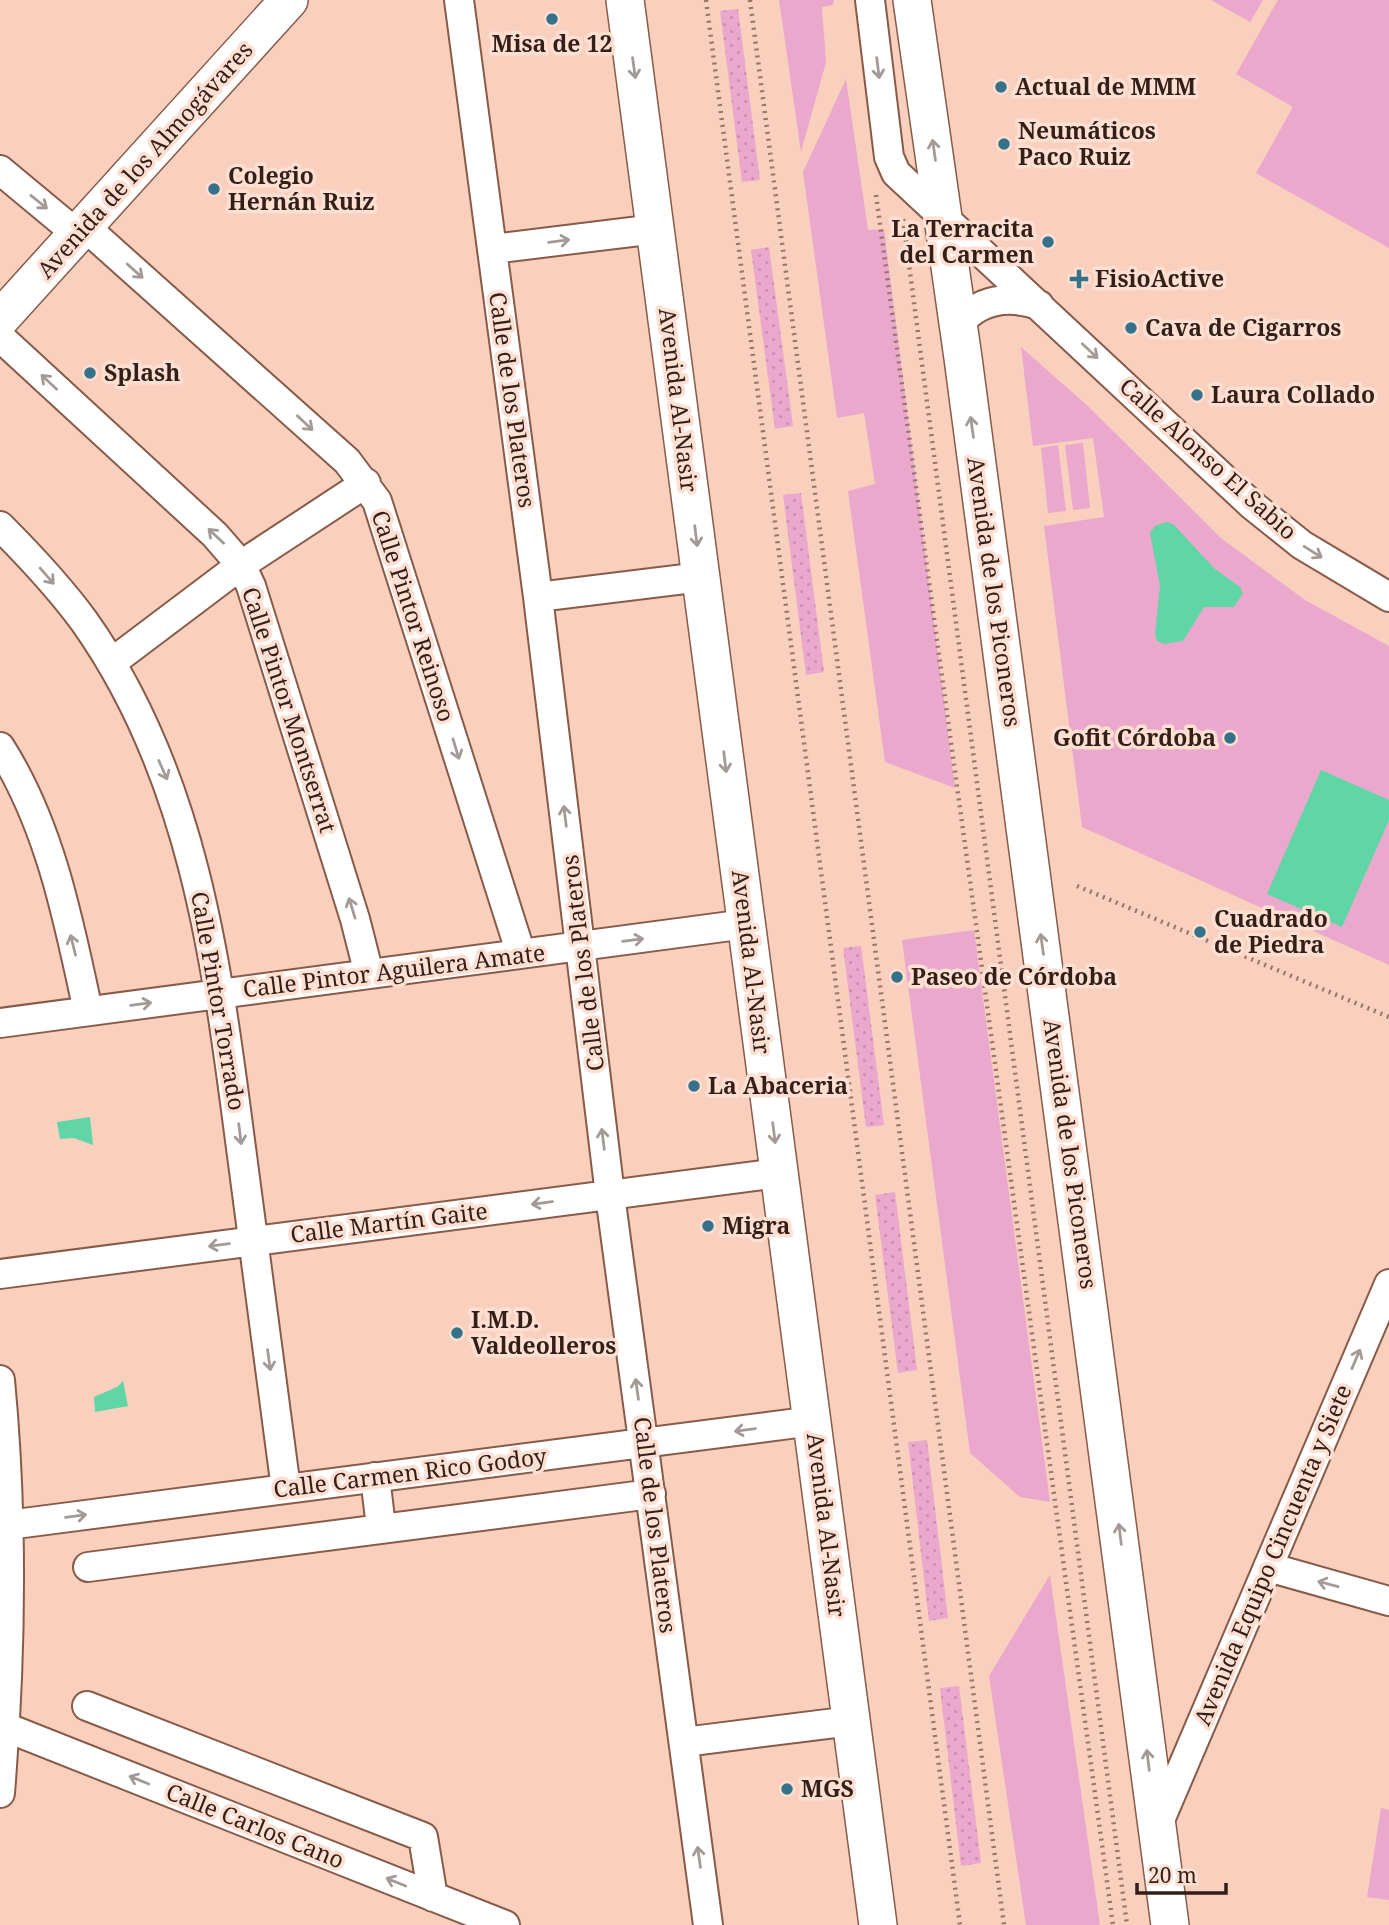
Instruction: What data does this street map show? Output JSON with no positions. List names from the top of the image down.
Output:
{
  "streets": {
    "main road": ["Avenida de los Almogávares", "Avenida Al-Nasir", "Avenida de los Piconeros"],
    "street": [
      "Calle de los Plateros",
      "Calle Alonso El Sabio",
      "Calle Pintor Reinoso",
      "Calle Pintor Montserrat",
      "Calle Pintor Aguilera Amate",
      "Calle Pintor Torrado",
      "Calle Martín Gaite",
      "Calle Carmen Rico Godoy",
      "Avenida Equipo Cincuenta y Siete",
      "Calle Carlos Cano"
    ]
  },
  "crossings": [
    ["Avenida de los Almogávares", "Calle Pintor Reinoso"],
    ["Calle de los Plateros", "Calle Pintor Aguilera Amate"],
    ["Calle de los Plateros", "Calle Martín Gaite"],
    ["Calle de los Plateros", "Calle Carmen Rico Godoy"],
    ["Avenida Al-Nasir", "Calle Pintor Aguilera Amate"],
    ["Avenida Al-Nasir", "Calle Martín Gaite"],
    ["Avenida Al-Nasir", "Calle Carmen Rico Godoy"],
    ["Calle Alonso El Sabio", "Avenida de los Piconeros"],
    ["Avenida de los Piconeros", "Avenida Equipo Cincuenta y Siete"],
    ["Calle Pintor Reinoso", "Calle Pintor Aguilera Amate"],
    ["Calle Pintor Montserrat", "Calle Pintor Aguilera Amate"],
    ["Calle Pintor Aguilera Amate", "Calle Pintor Torrado"],
    ["Calle Pintor Torrado", "Calle Martín Gaite"],
    ["Calle Pintor Torrado", "Calle Carmen Rico Godoy"]
  ],
  "one_way": [
    "Calle de los Plateros",
    "Avenida Al-Nasir",
    "Calle Alonso El Sabio",
    "Avenida de los Piconeros",
    "Calle Pintor Reinoso",
    "Calle Pintor Montserrat",
    "Calle Pintor Aguilera Amate",
    "Calle Pintor Torrado",
    "Calle Martín Gaite",
    "Avenida Equipo Cincuenta y Siete"
  ],
  "places": {
    "other": [
      "Misa de 12",
      "Actual de MMM",
      "Neumáticos Paco Ruiz",
      "Colegio Hernán Ruiz",
      "La Terracita del Carmen",
      "Cava de Cigarros",
      "Splash",
      "Laura Collado",
      "Gofit Córdoba",
      "Cuadrado de Piedra",
      "Paseo de Córdoba",
      "La Abaceria",
      "Migra",
      "I.M.D. Valdeolleros",
      "MGS"
    ],
    "health": ["FisioActive"]
  },
  "scale_bar": "20 m"
}
